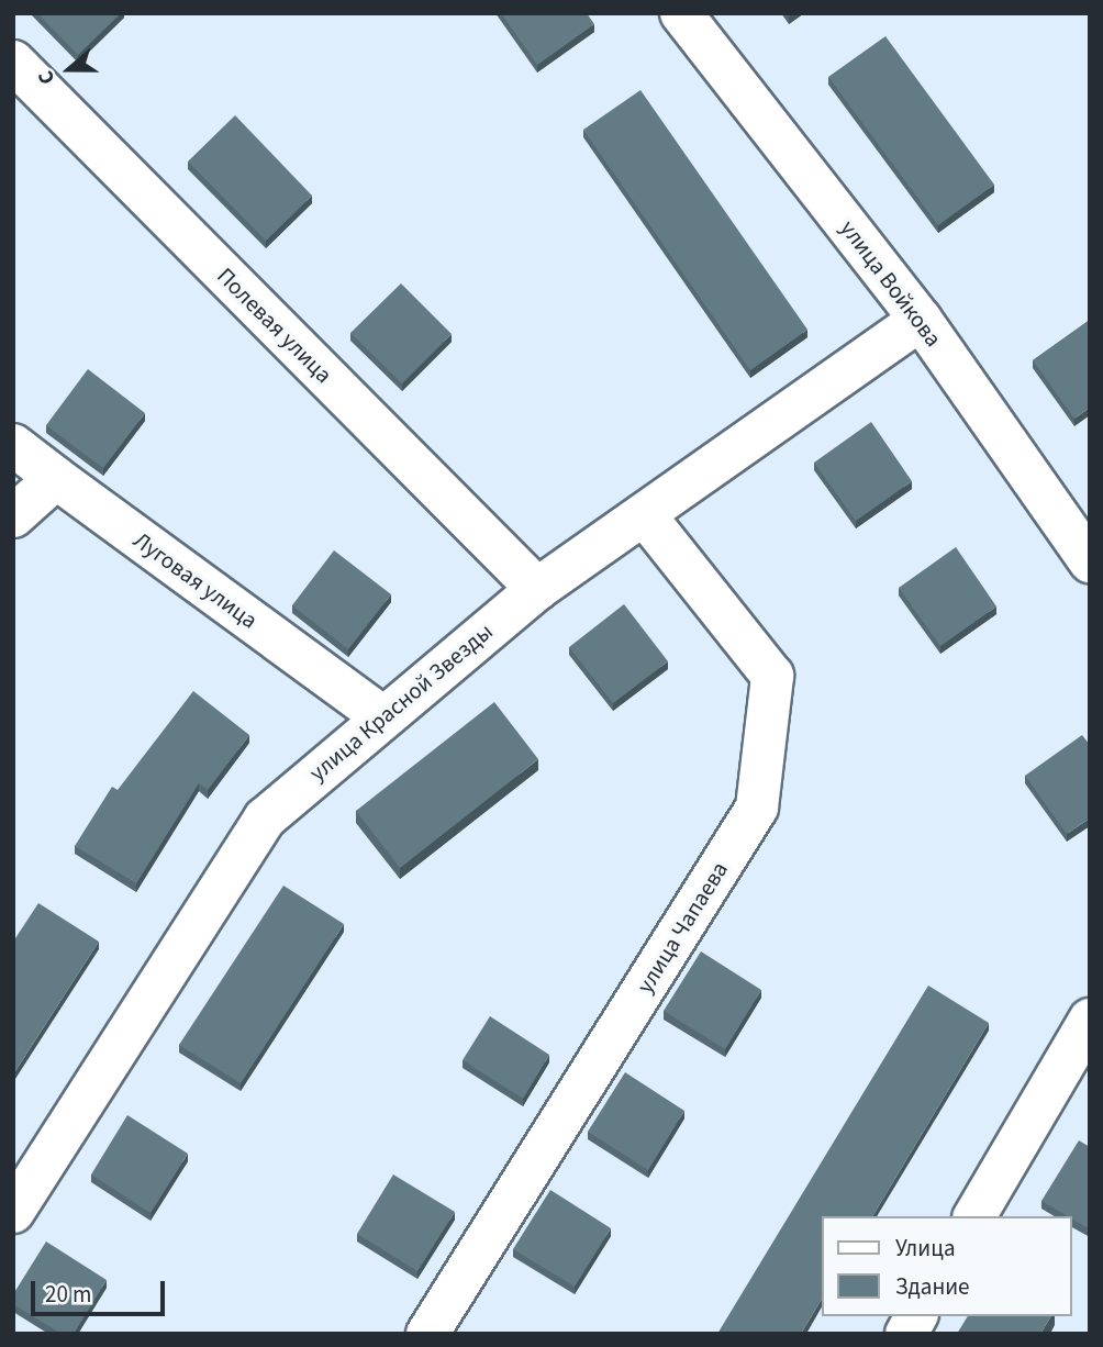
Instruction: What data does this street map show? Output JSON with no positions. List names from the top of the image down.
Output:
{
  "streets": {
    "street": [
      "улица Войкова",
      "Полевая улица",
      "Луговая улица",
      "улица Красной Звезды",
      "улица Чапаева"
    ]
  },
  "crossings": [
    ["улица Войкова", "улица Красной Звезды"],
    ["Полевая улица", "улица Красной Звезды"],
    ["Луговая улица", "улица Красной Звезды"],
    ["улица Красной Звезды", "улица Чапаева"]
  ],
  "legend": ["Улица", "Здание"],
  "scale_bar": "20 m",
  "north": "left"
}
